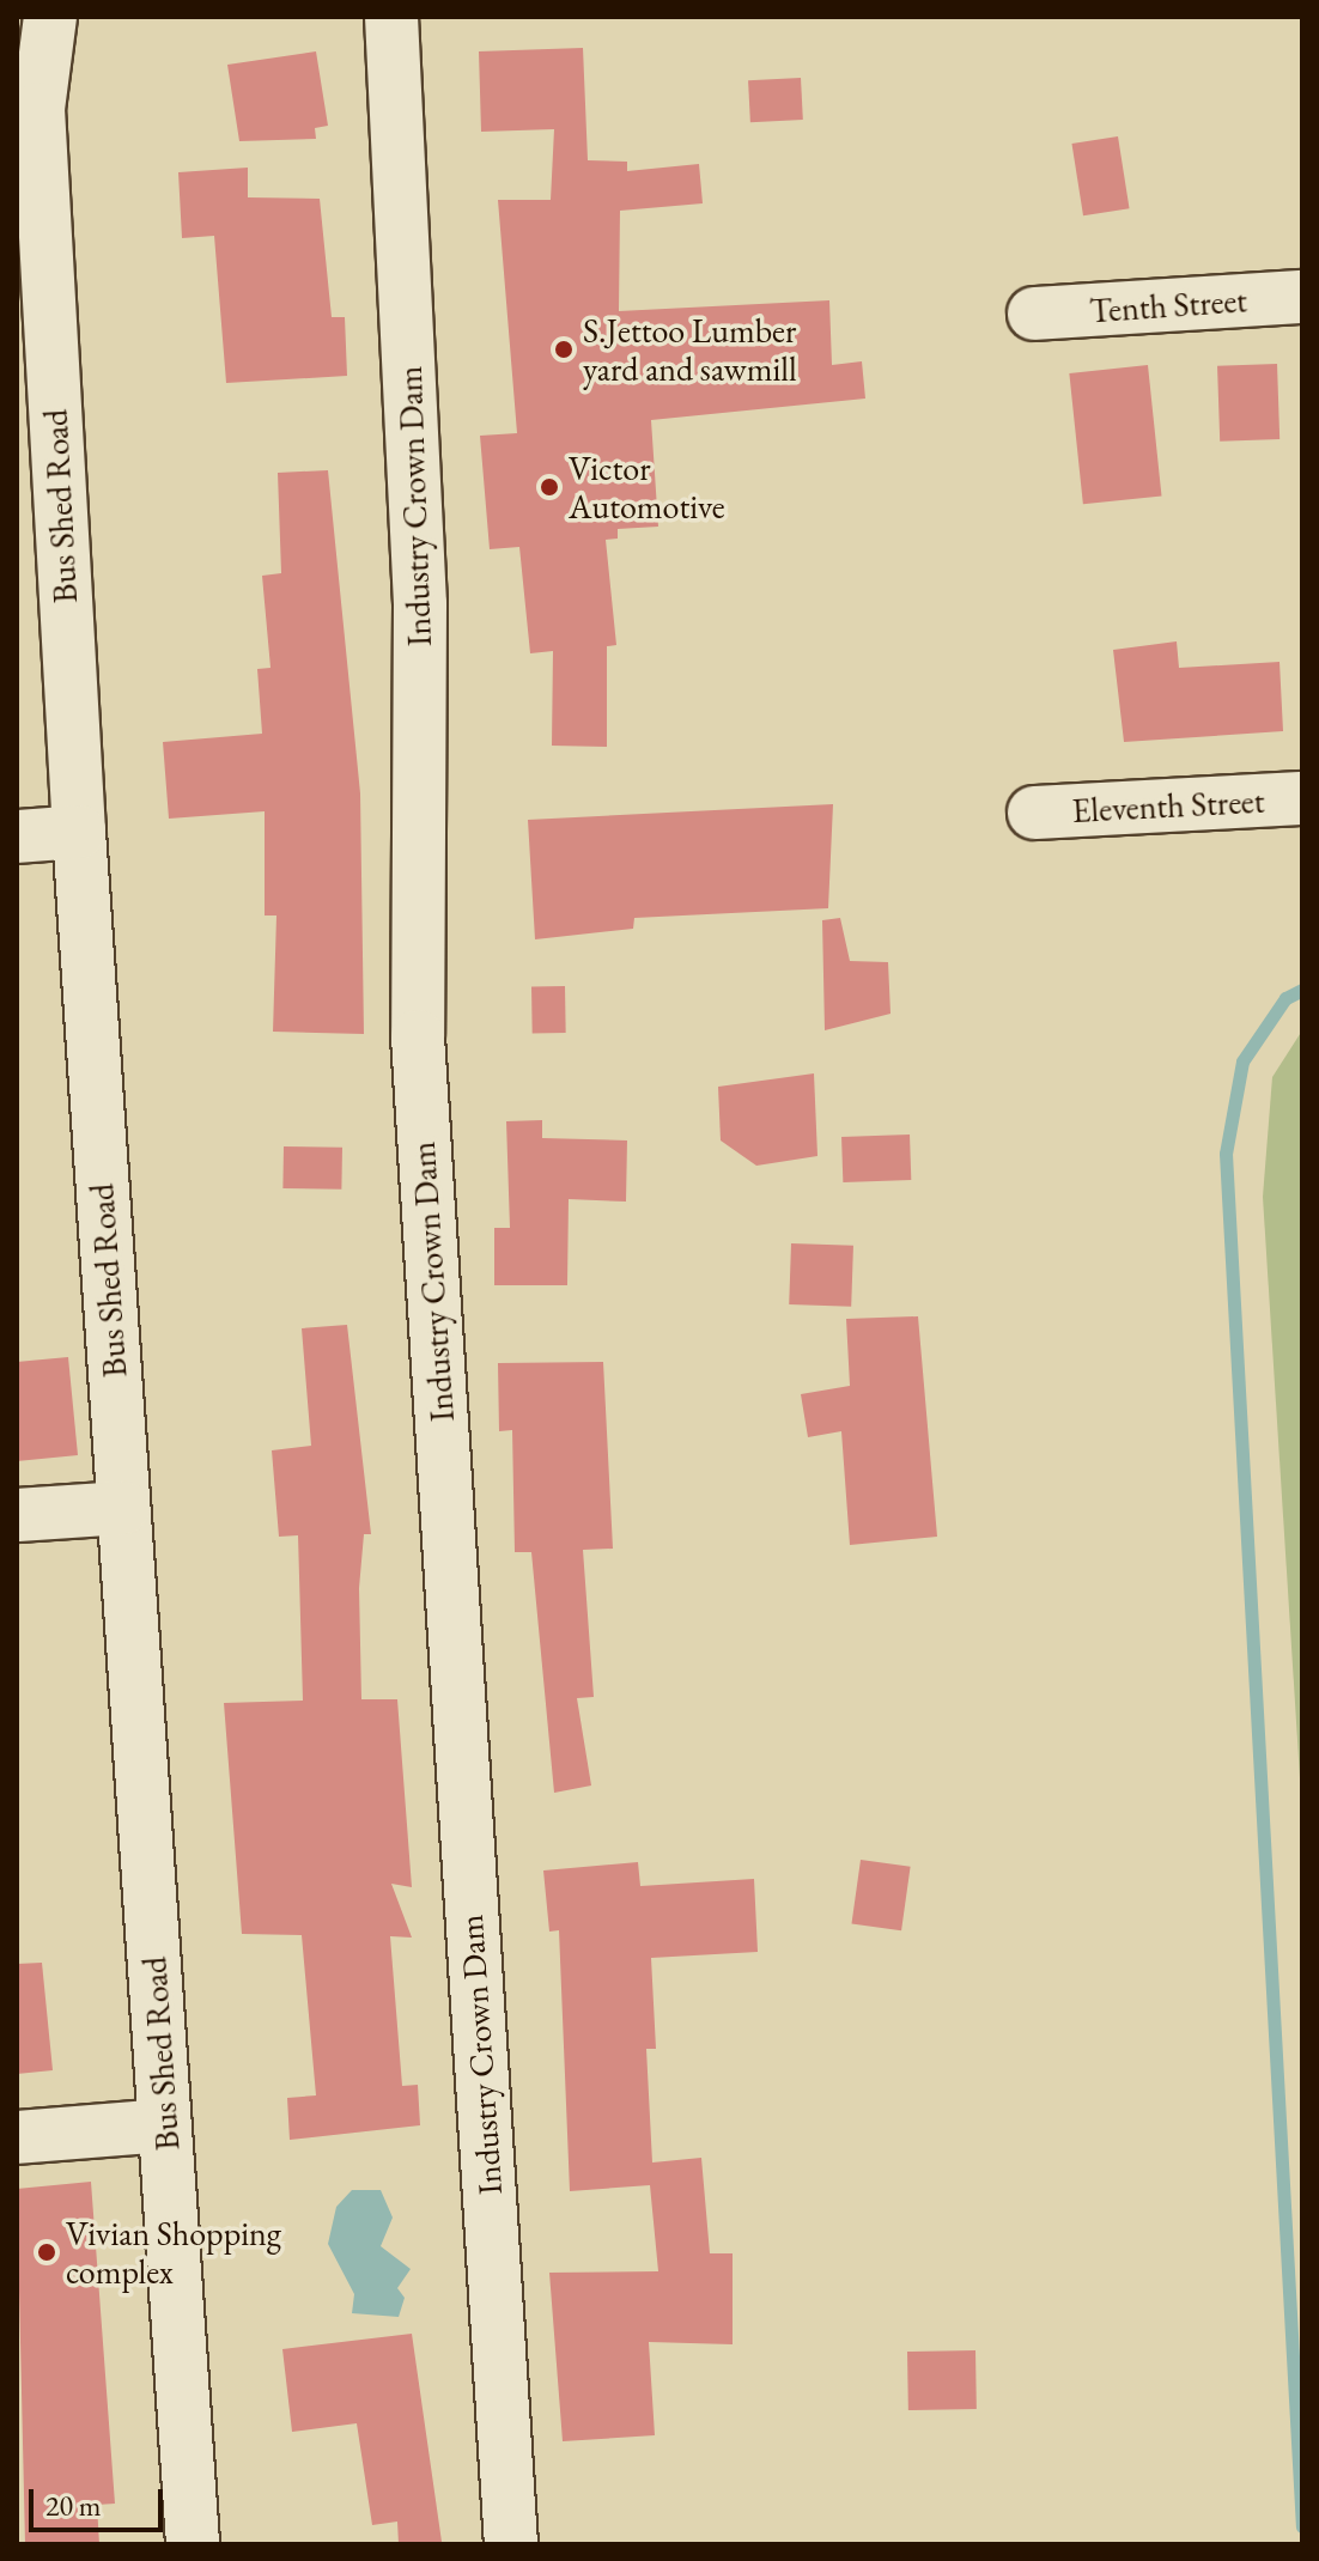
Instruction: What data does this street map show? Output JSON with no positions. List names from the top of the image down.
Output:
{
  "streets": {
    "street": [
      "Tenth Street",
      "Bus Shed Road",
      "Industry Crown Dam",
      "Eleventh Street"
    ]
  },
  "places": ["S.Jettoo Lumber yard and sawmill", "Victor Automotive", "Vivian Shopping complex"],
  "scale_bar": "20 m"
}
